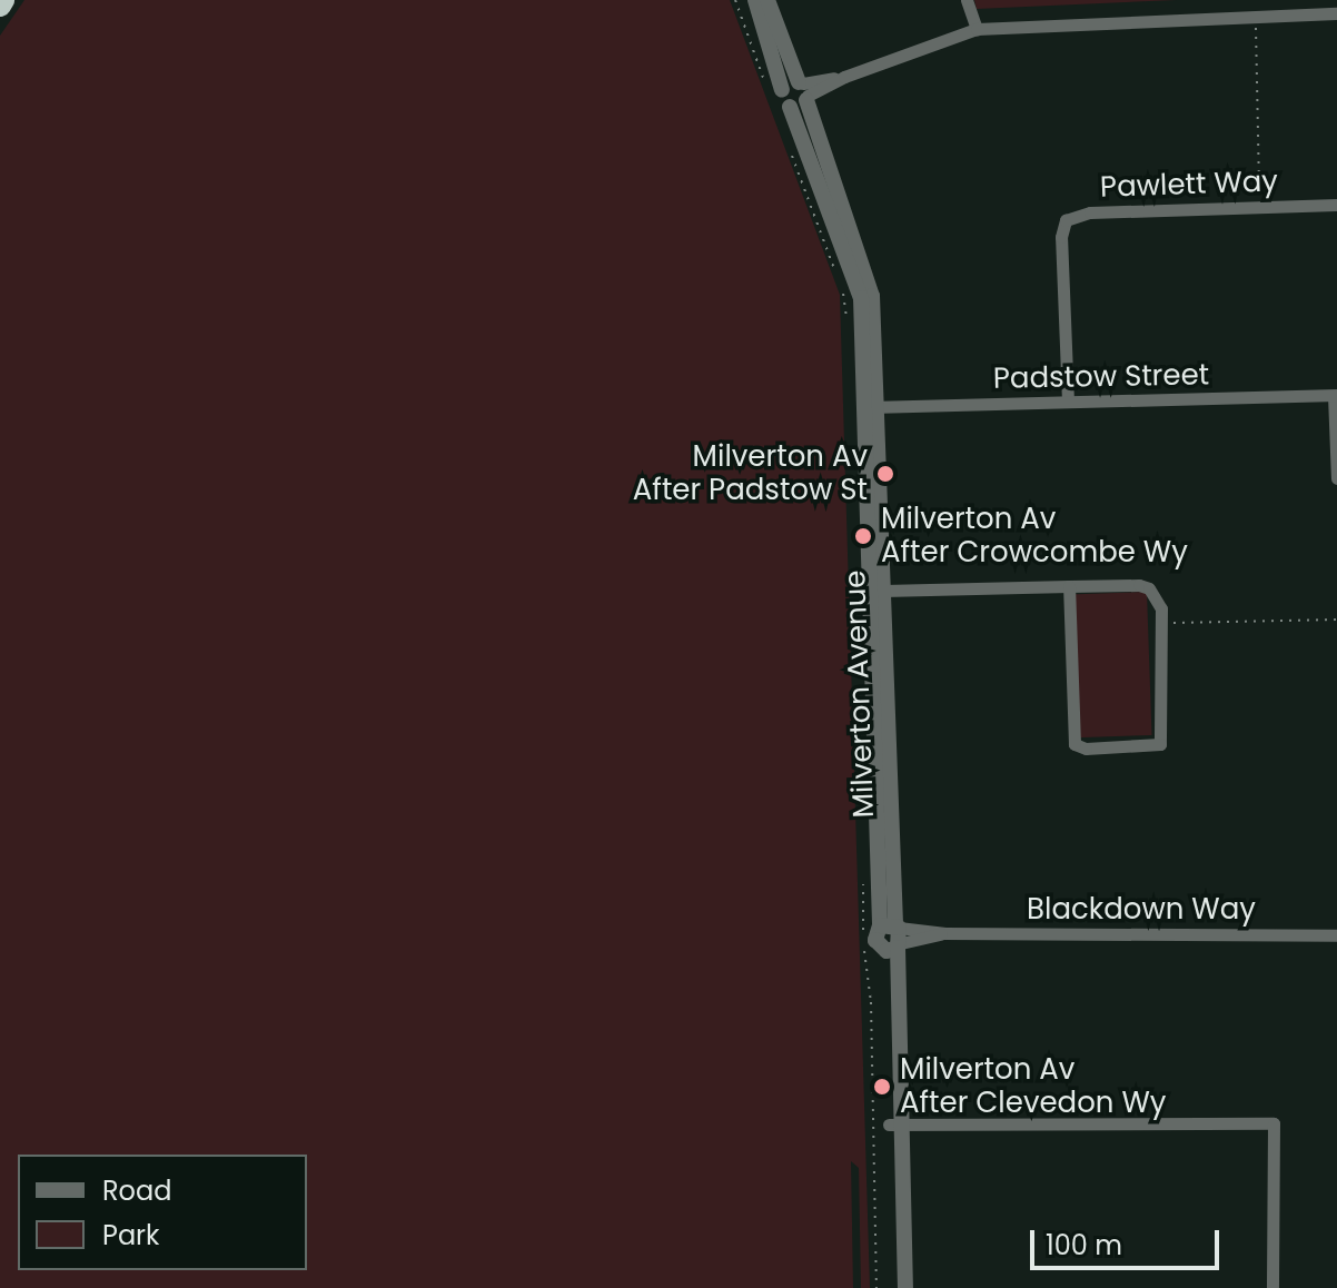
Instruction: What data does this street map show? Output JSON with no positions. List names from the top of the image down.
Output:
{
  "streets": {
    "street": [
      "Pawlett Way",
      "Padstow Street",
      "Milverton Avenue",
      "Blackdown Way"
    ]
  },
  "crossings": [
    ["Pawlett Way", "Padstow Street"],
    ["Padstow Street", "Milverton Avenue"],
    ["Milverton Avenue", "Blackdown Way"]
  ],
  "places": ["Milverton Av After Padstow St", "Milverton Av After Crowcombe Wy", "Milverton Av After Clevedon Wy"],
  "legend": ["Road", "Park"],
  "scale_bar": "100 m"
}
